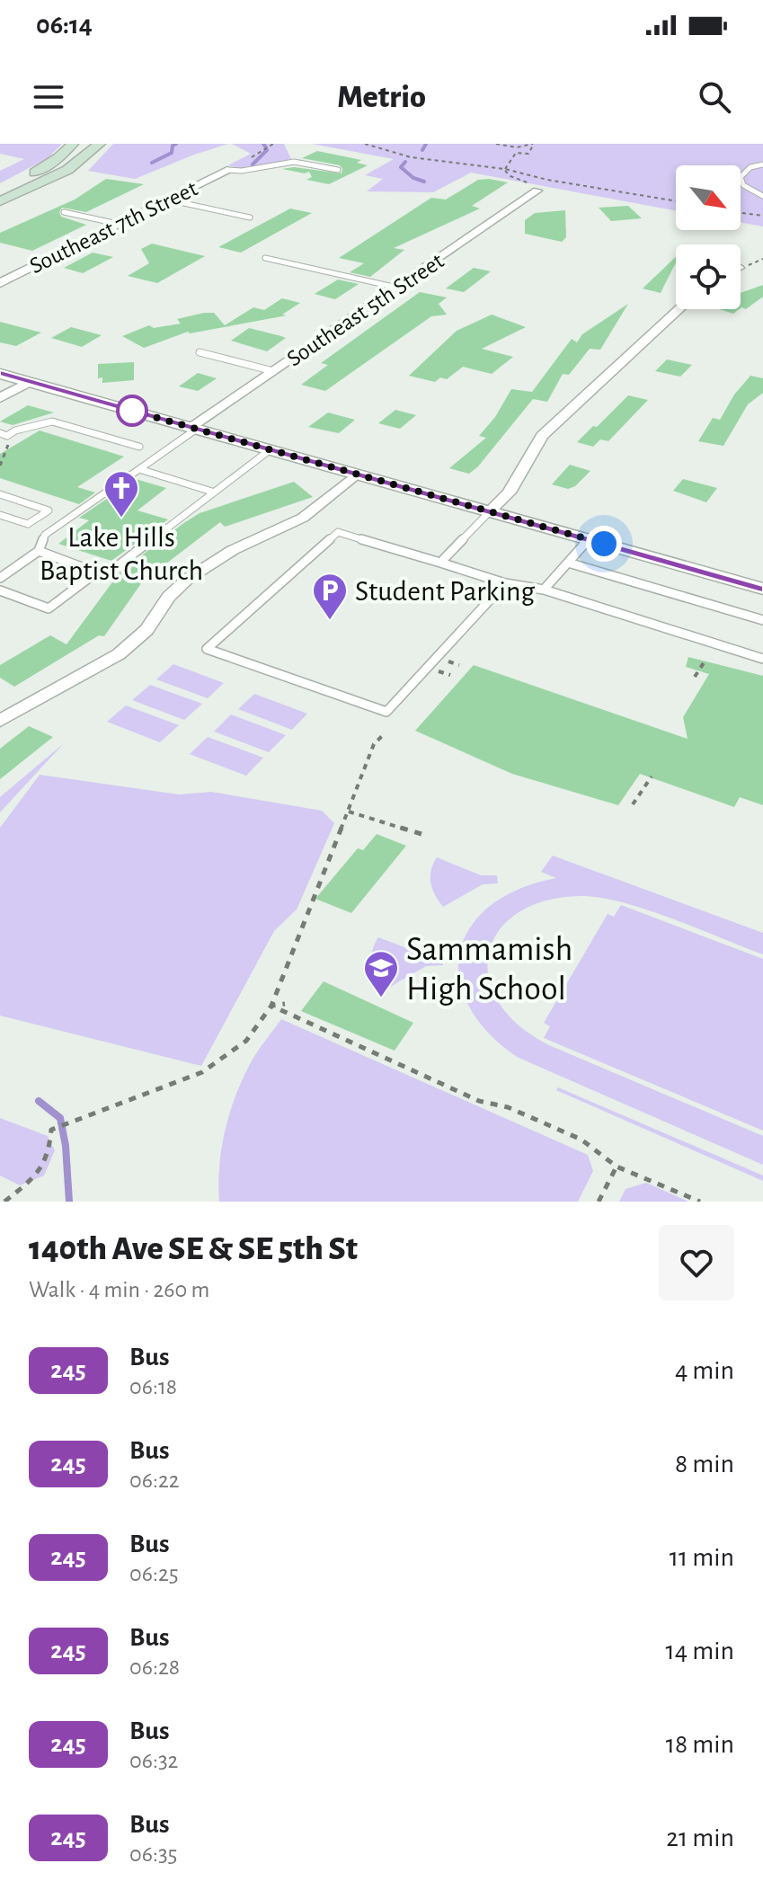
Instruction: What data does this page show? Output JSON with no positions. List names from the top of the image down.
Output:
{
  "streets": {
    "street": ["Southeast 7th Street", "Southeast 5th Street"]
  },
  "places": {
    "church": ["Lake Hills Baptist Church"],
    "parking": ["Student Parking"],
    "school or university": ["Sammamish High School"]
  },
  "lines": ["bus line 245"],
  "north": "bottom right",
  "page": {
    "status": "06:14",
    "header": "Metrio",
    "heading": ["140th Ave SE & SE 5th St", "Walk · 4 min · 260 m"],
    "list": [
      {
        "mark": "245",
        "name": "Bus",
        "note": "06:18",
        "value": "4 min"
      },
      {
        "mark": "245",
        "name": "Bus",
        "note": "06:22",
        "value": "8 min"
      },
      {
        "mark": "245",
        "name": "Bus",
        "note": "06:25",
        "value": "11 min"
      },
      {
        "mark": "245",
        "name": "Bus",
        "note": "06:28",
        "value": "14 min"
      },
      {
        "mark": "245",
        "name": "Bus",
        "note": "06:32",
        "value": "18 min"
      },
      {
        "mark": "245",
        "name": "Bus",
        "note": "06:35",
        "value": "21 min"
      }
    ]
  }
}
